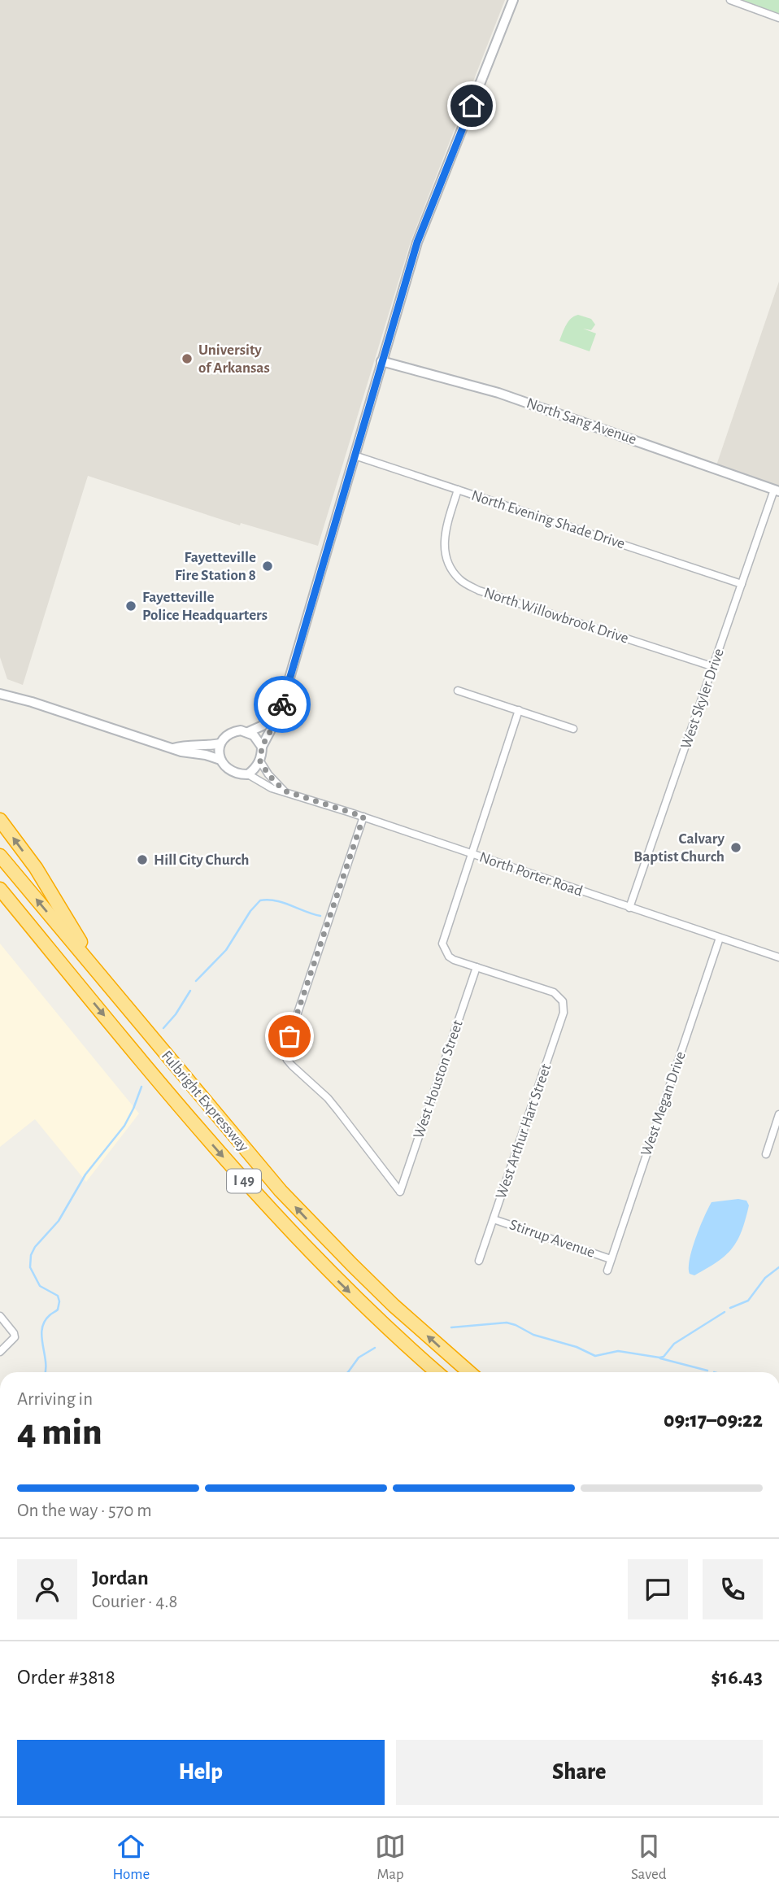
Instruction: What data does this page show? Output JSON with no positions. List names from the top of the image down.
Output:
{
  "streets": {
    "highway": ["Fulbright Expressway", "I 49"],
    "street": [
      "North Sang Avenue",
      "North Evening Shade Drive",
      "North Willowbrook Drive",
      "West Skyler Drive",
      "North Porter Road",
      "West Houston Street",
      "West Megan Drive",
      "West Arthur Hart Street",
      "Stirrup Avenue"
    ]
  },
  "crossings": [
    ["North Sang Avenue", "West Skyler Drive"],
    ["North Evening Shade Drive", "North Willowbrook Drive"],
    ["North Evening Shade Drive", "West Skyler Drive"],
    ["North Willowbrook Drive", "West Skyler Drive"],
    ["West Skyler Drive", "North Porter Road"],
    ["North Porter Road", "West Houston Street"],
    ["North Porter Road", "West Megan Drive"],
    ["West Houston Street", "West Arthur Hart Street"],
    ["West Megan Drive", "Stirrup Avenue"],
    ["West Arthur Hart Street", "Stirrup Avenue"]
  ],
  "places": [
    "University of Arkansas",
    "Fayetteville Fire Station 8",
    "Fayetteville Police Headquarters",
    "Calvary Baptist Church",
    "Hill City Church"
  ],
  "page": {
    "heading": ["4 min", "Arriving in", "09:17–09:22"],
    "panel": [
      "Jordan",
      "Courier · 4.8",
      "Order #3818",
      "$16.43"
    ],
    "bar": "On the way · 570 m",
    "buttons": ["Help", "Share"],
    "tabs": ["Home", "Map", "Saved"]
  }
}
